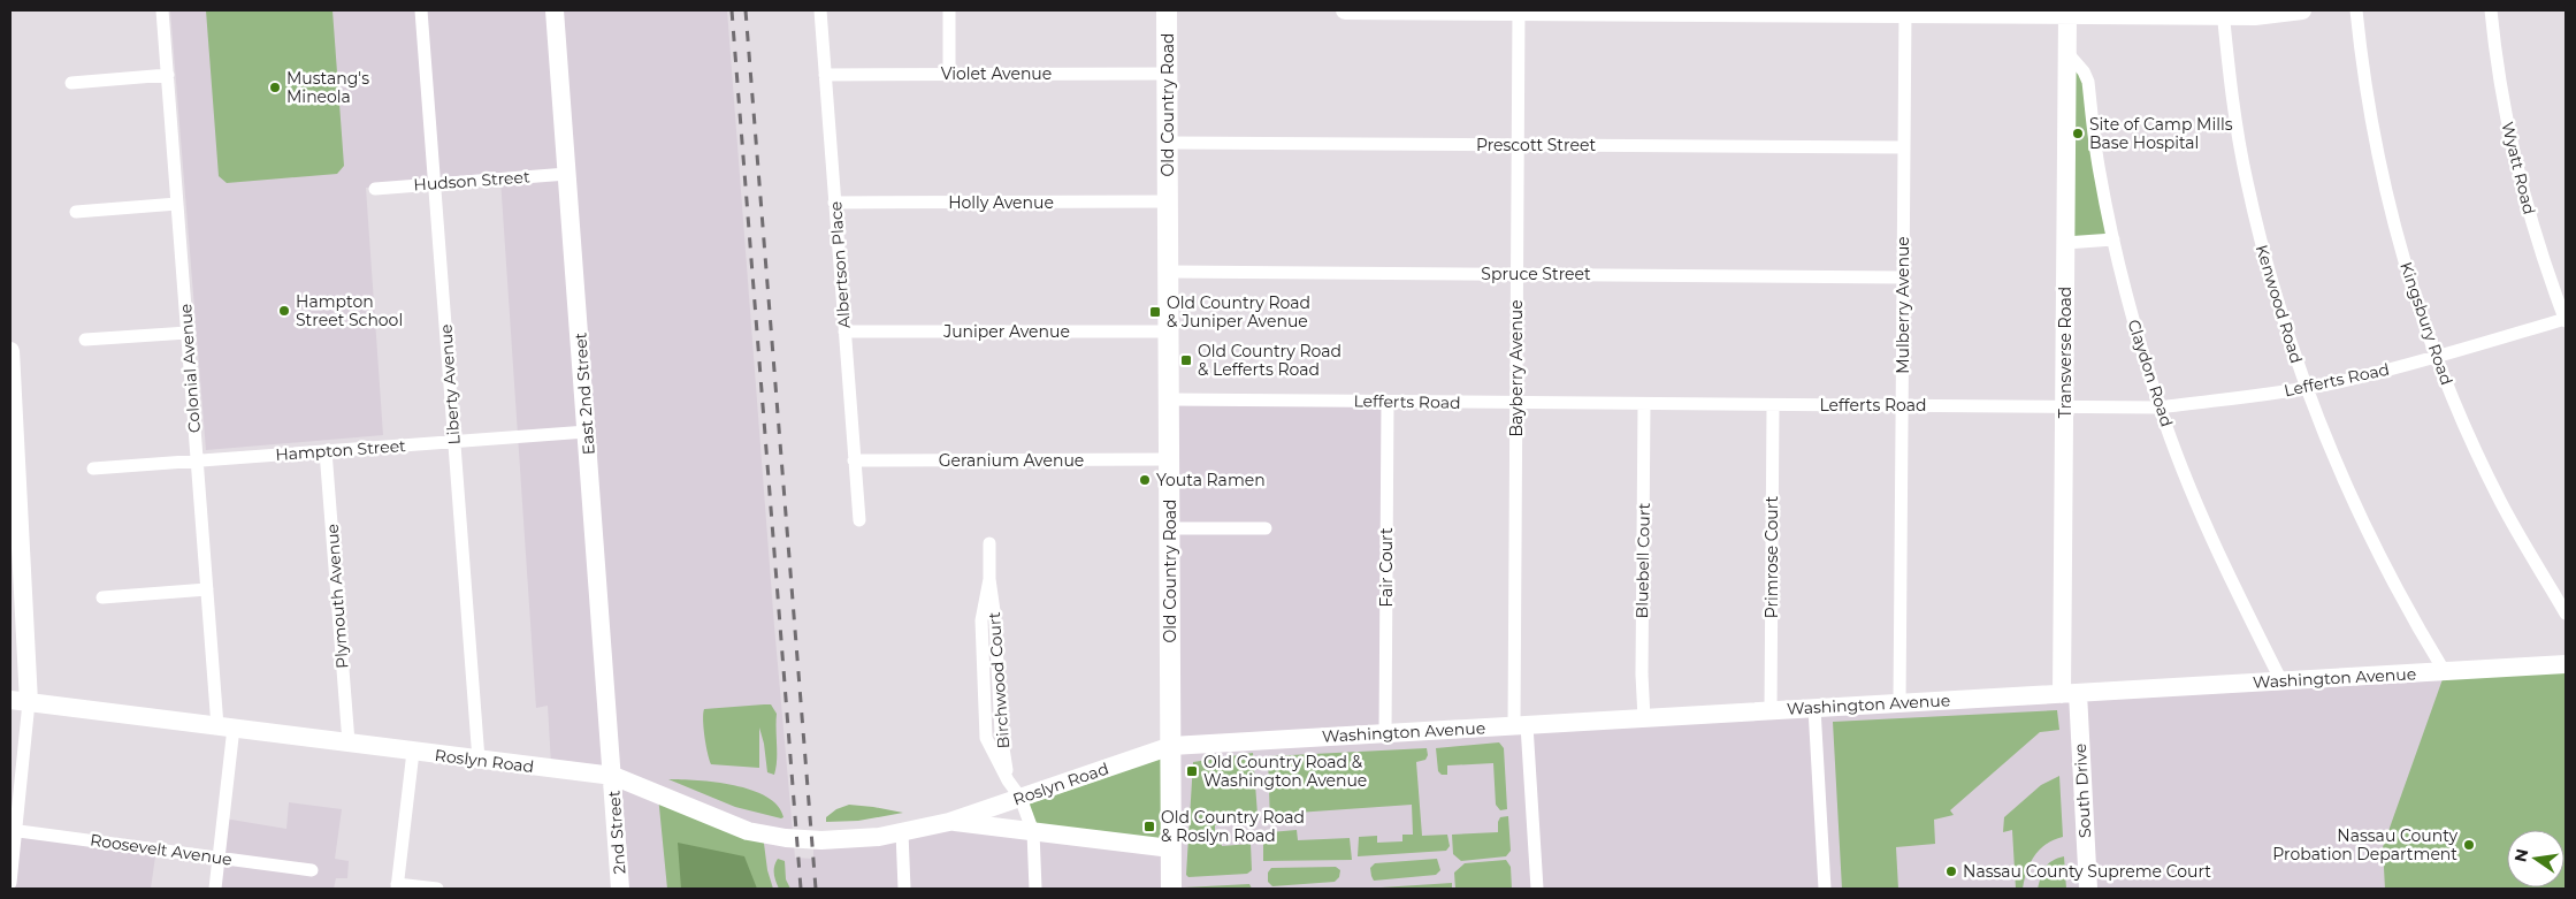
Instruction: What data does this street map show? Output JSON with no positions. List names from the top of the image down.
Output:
{
  "streets": {
    "main road": [
      "Old Country Road",
      "Transverse Road",
      "East 2nd Street",
      "Washington Avenue",
      "Roslyn Road",
      "South Drive",
      "2nd Street"
    ],
    "street": [
      "Violet Avenue",
      "Prescott Street",
      "Wyatt Road",
      "Hudson Street",
      "Holly Avenue",
      "Albertson Place",
      "Spruce Street",
      "Kenwood Road",
      "Mulberry Avenue",
      "Kingsbury Road",
      "Juniper Avenue",
      "Colonial Avenue",
      "Bayberry Avenue",
      "Claydon Road",
      "Lefferts Road",
      "Liberty Avenue",
      "Hampton Street",
      "Geranium Avenue",
      "Primrose Court",
      "Bluebell Court",
      "Fair Court",
      "Plymouth Avenue",
      "Birchwood Court",
      "Roosevelt Avenue"
    ]
  },
  "crossings": [
    ["Violet Avenue", "Old Country Road"],
    ["Violet Avenue", "Albertson Place"],
    ["Old Country Road", "Prescott Street"],
    ["Old Country Road", "Holly Avenue"],
    ["Old Country Road", "Spruce Street"],
    ["Old Country Road", "Juniper Avenue"],
    ["Old Country Road", "Lefferts Road"],
    ["Old Country Road", "Geranium Avenue"],
    ["Old Country Road", "Washington Avenue"],
    ["Old Country Road", "Roslyn Road"],
    ["Prescott Street", "Mulberry Avenue"],
    ["Prescott Street", "Bayberry Avenue"],
    ["Wyatt Road", "Lefferts Road"],
    ["Hudson Street", "Liberty Avenue"],
    ["Hudson Street", "East 2nd Street"],
    ["Holly Avenue", "Albertson Place"],
    ["Albertson Place", "Juniper Avenue"],
    ["Albertson Place", "Geranium Avenue"],
    ["Spruce Street", "Mulberry Avenue"],
    ["Spruce Street", "Bayberry Avenue"],
    ["Kenwood Road", "Lefferts Road"],
    ["Kenwood Road", "Washington Avenue"],
    ["Mulberry Avenue", "Lefferts Road"],
    ["Mulberry Avenue", "Washington Avenue"],
    ["Kingsbury Road", "Lefferts Road"],
    ["Transverse Road", "Claydon Road"],
    ["Transverse Road", "Lefferts Road"],
    ["Transverse Road", "Washington Avenue"],
    ["Transverse Road", "South Drive"],
    ["Colonial Avenue", "Hampton Street"],
    ["Colonial Avenue", "Roslyn Road"],
    ["Colonial Avenue", "Roosevelt Avenue"],
    ["Bayberry Avenue", "Lefferts Road"],
    ["Bayberry Avenue", "Washington Avenue"],
    ["Claydon Road", "Lefferts Road"],
    ["Claydon Road", "Washington Avenue"],
    ["Lefferts Road", "Primrose Court"],
    ["Lefferts Road", "Bluebell Court"],
    ["Lefferts Road", "Fair Court"],
    ["Liberty Avenue", "Hampton Street"],
    ["Liberty Avenue", "Roslyn Road"],
    ["East 2nd Street", "Hampton Street"],
    ["East 2nd Street", "Roslyn Road"],
    ["East 2nd Street", "2nd Street"],
    ["Hampton Street", "Plymouth Avenue"],
    ["Primrose Court", "Washington Avenue"],
    ["Bluebell Court", "Washington Avenue"],
    ["Fair Court", "Washington Avenue"],
    ["Plymouth Avenue", "Roslyn Road"],
    ["Washington Avenue", "Roslyn Road"],
    ["Washington Avenue", "South Drive"],
    ["Birchwood Court", "Roslyn Road"],
    ["Roslyn Road", "2nd Street"]
  ],
  "places": {
    "other": [
      "Mustang's Mineola",
      "Site of Camp Mills Base Hospital",
      "Hampton Street School",
      "Youta Ramen",
      "Nassau County Probation Department",
      "Nassau County Supreme Court"
    ],
    "transit": [
      "Old Country Road & Juniper Avenue",
      "Old Country Road & Lefferts Road",
      "Old Country Road & Washington Avenue",
      "Old Country Road & Roslyn Road"
    ]
  },
  "north": "left"
}
